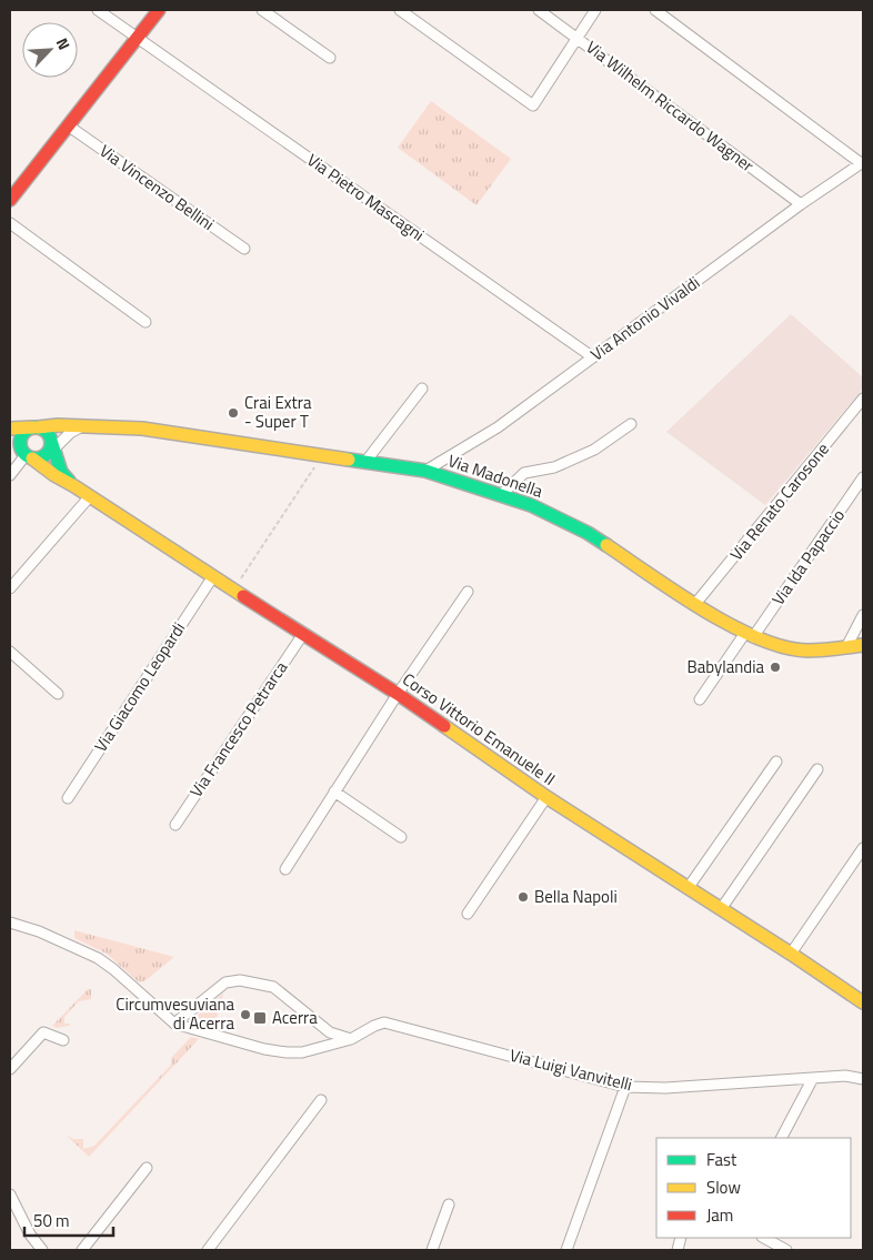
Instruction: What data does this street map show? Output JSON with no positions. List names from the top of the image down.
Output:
{
  "streets": {
    "main road": ["Via Madonella", "Corso Vittorio Emanuele II"],
    "street": [
      "Via Wilhelm Riccardo Wagner",
      "Via Vincenzo Bellini",
      "Via Pietro Mascagni",
      "Via Antonio Vivaldi",
      "Via Renato Carosone",
      "Via Ida Papaccio",
      "Via Giacomo Leopardi",
      "Via Francesco Petrarca",
      "Via Luigi Vanvitelli"
    ]
  },
  "crossings": [
    ["Via Wilhelm Riccardo Wagner", "Via Antonio Vivaldi"],
    ["Via Pietro Mascagni", "Via Antonio Vivaldi"],
    ["Via Antonio Vivaldi", "Via Madonella"],
    ["Via Madonella", "Via Renato Carosone"],
    ["Via Madonella", "Via Ida Papaccio"],
    ["Via Madonella", "Corso Vittorio Emanuele II"],
    ["Via Giacomo Leopardi", "Corso Vittorio Emanuele II"],
    ["Via Francesco Petrarca", "Corso Vittorio Emanuele II"]
  ],
  "places": {
    "other": [
      "Crai Extra - Super T",
      "Babylandia",
      "Bella Napoli",
      "Circumvesuviana di Acerra"
    ],
    "transit": ["Acerra"]
  },
  "legend": ["Fast", "Slow", "Jam"],
  "scale_bar": "50 m",
  "north": "top right"
}
